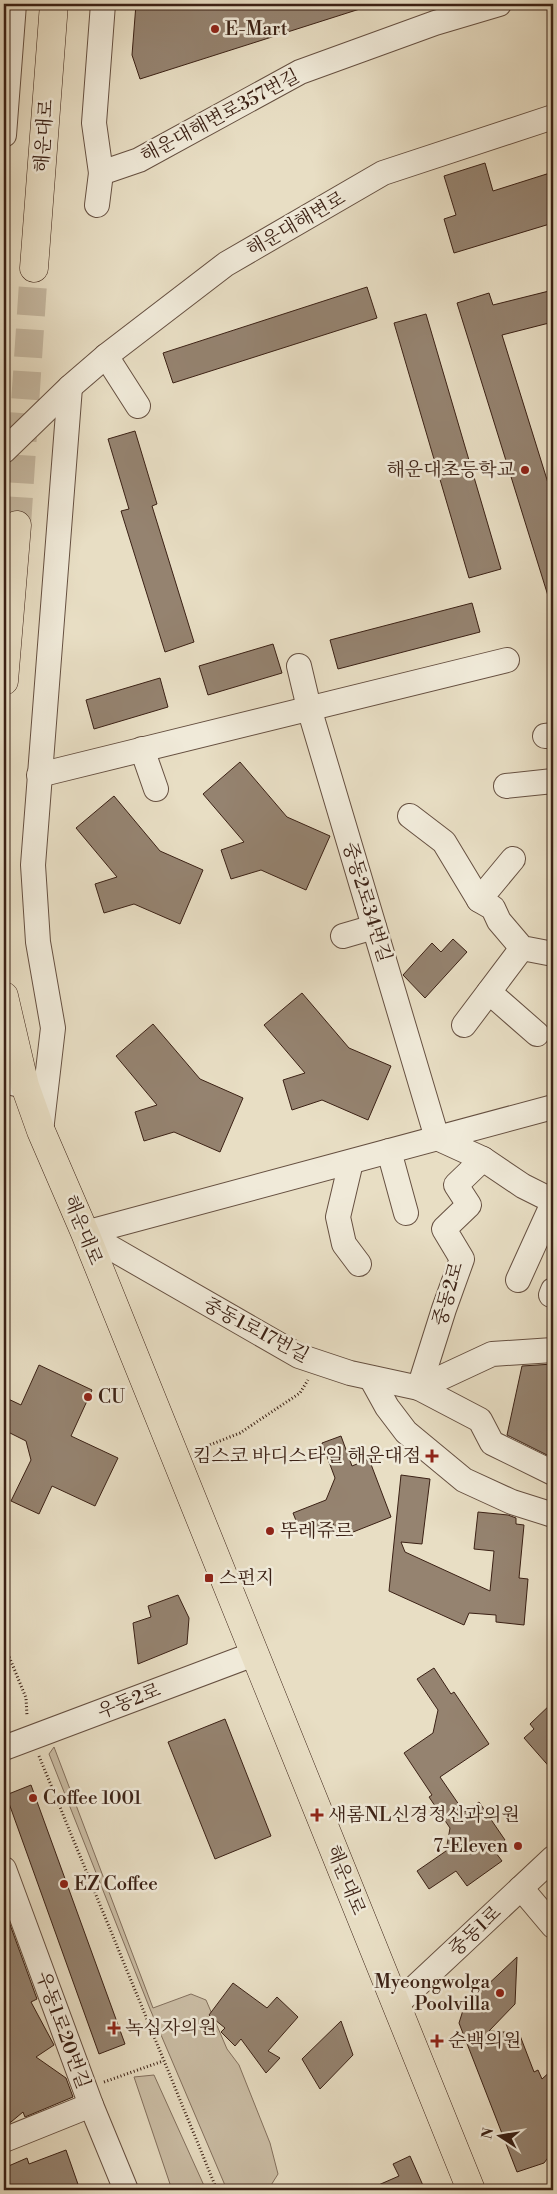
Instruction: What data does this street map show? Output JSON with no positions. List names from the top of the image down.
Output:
{
  "streets": {
    "main road": ["해운대로"],
    "street": [
      "해운대해변로357번길",
      "해운대해변로",
      "중동2로34번길",
      "중동2로",
      "중동1로17번길",
      "우동2로",
      "중동1로",
      "우동1로20번길"
    ]
  },
  "crossings": [
    ["해운대로", "중동1로17번길"],
    ["해운대로", "우동2로"],
    ["해운대로", "중동1로"],
    ["중동2로", "중동1로17번길"]
  ],
  "places": {
    "other": [
      "E-Mart",
      "해운대초등학교",
      "CU",
      "뚜레쥬르",
      "Coffee 1001",
      "7-Eleven",
      "EZ Coffee",
      "Myeongwolga Poolvilla"
    ],
    "health": [
      "킴스코 바디스타일 해운대점",
      "새롬NL신경정신과의원",
      "녹십자의원",
      "순백의원"
    ],
    "transit": ["스펀지"]
  },
  "north": "left"
}
